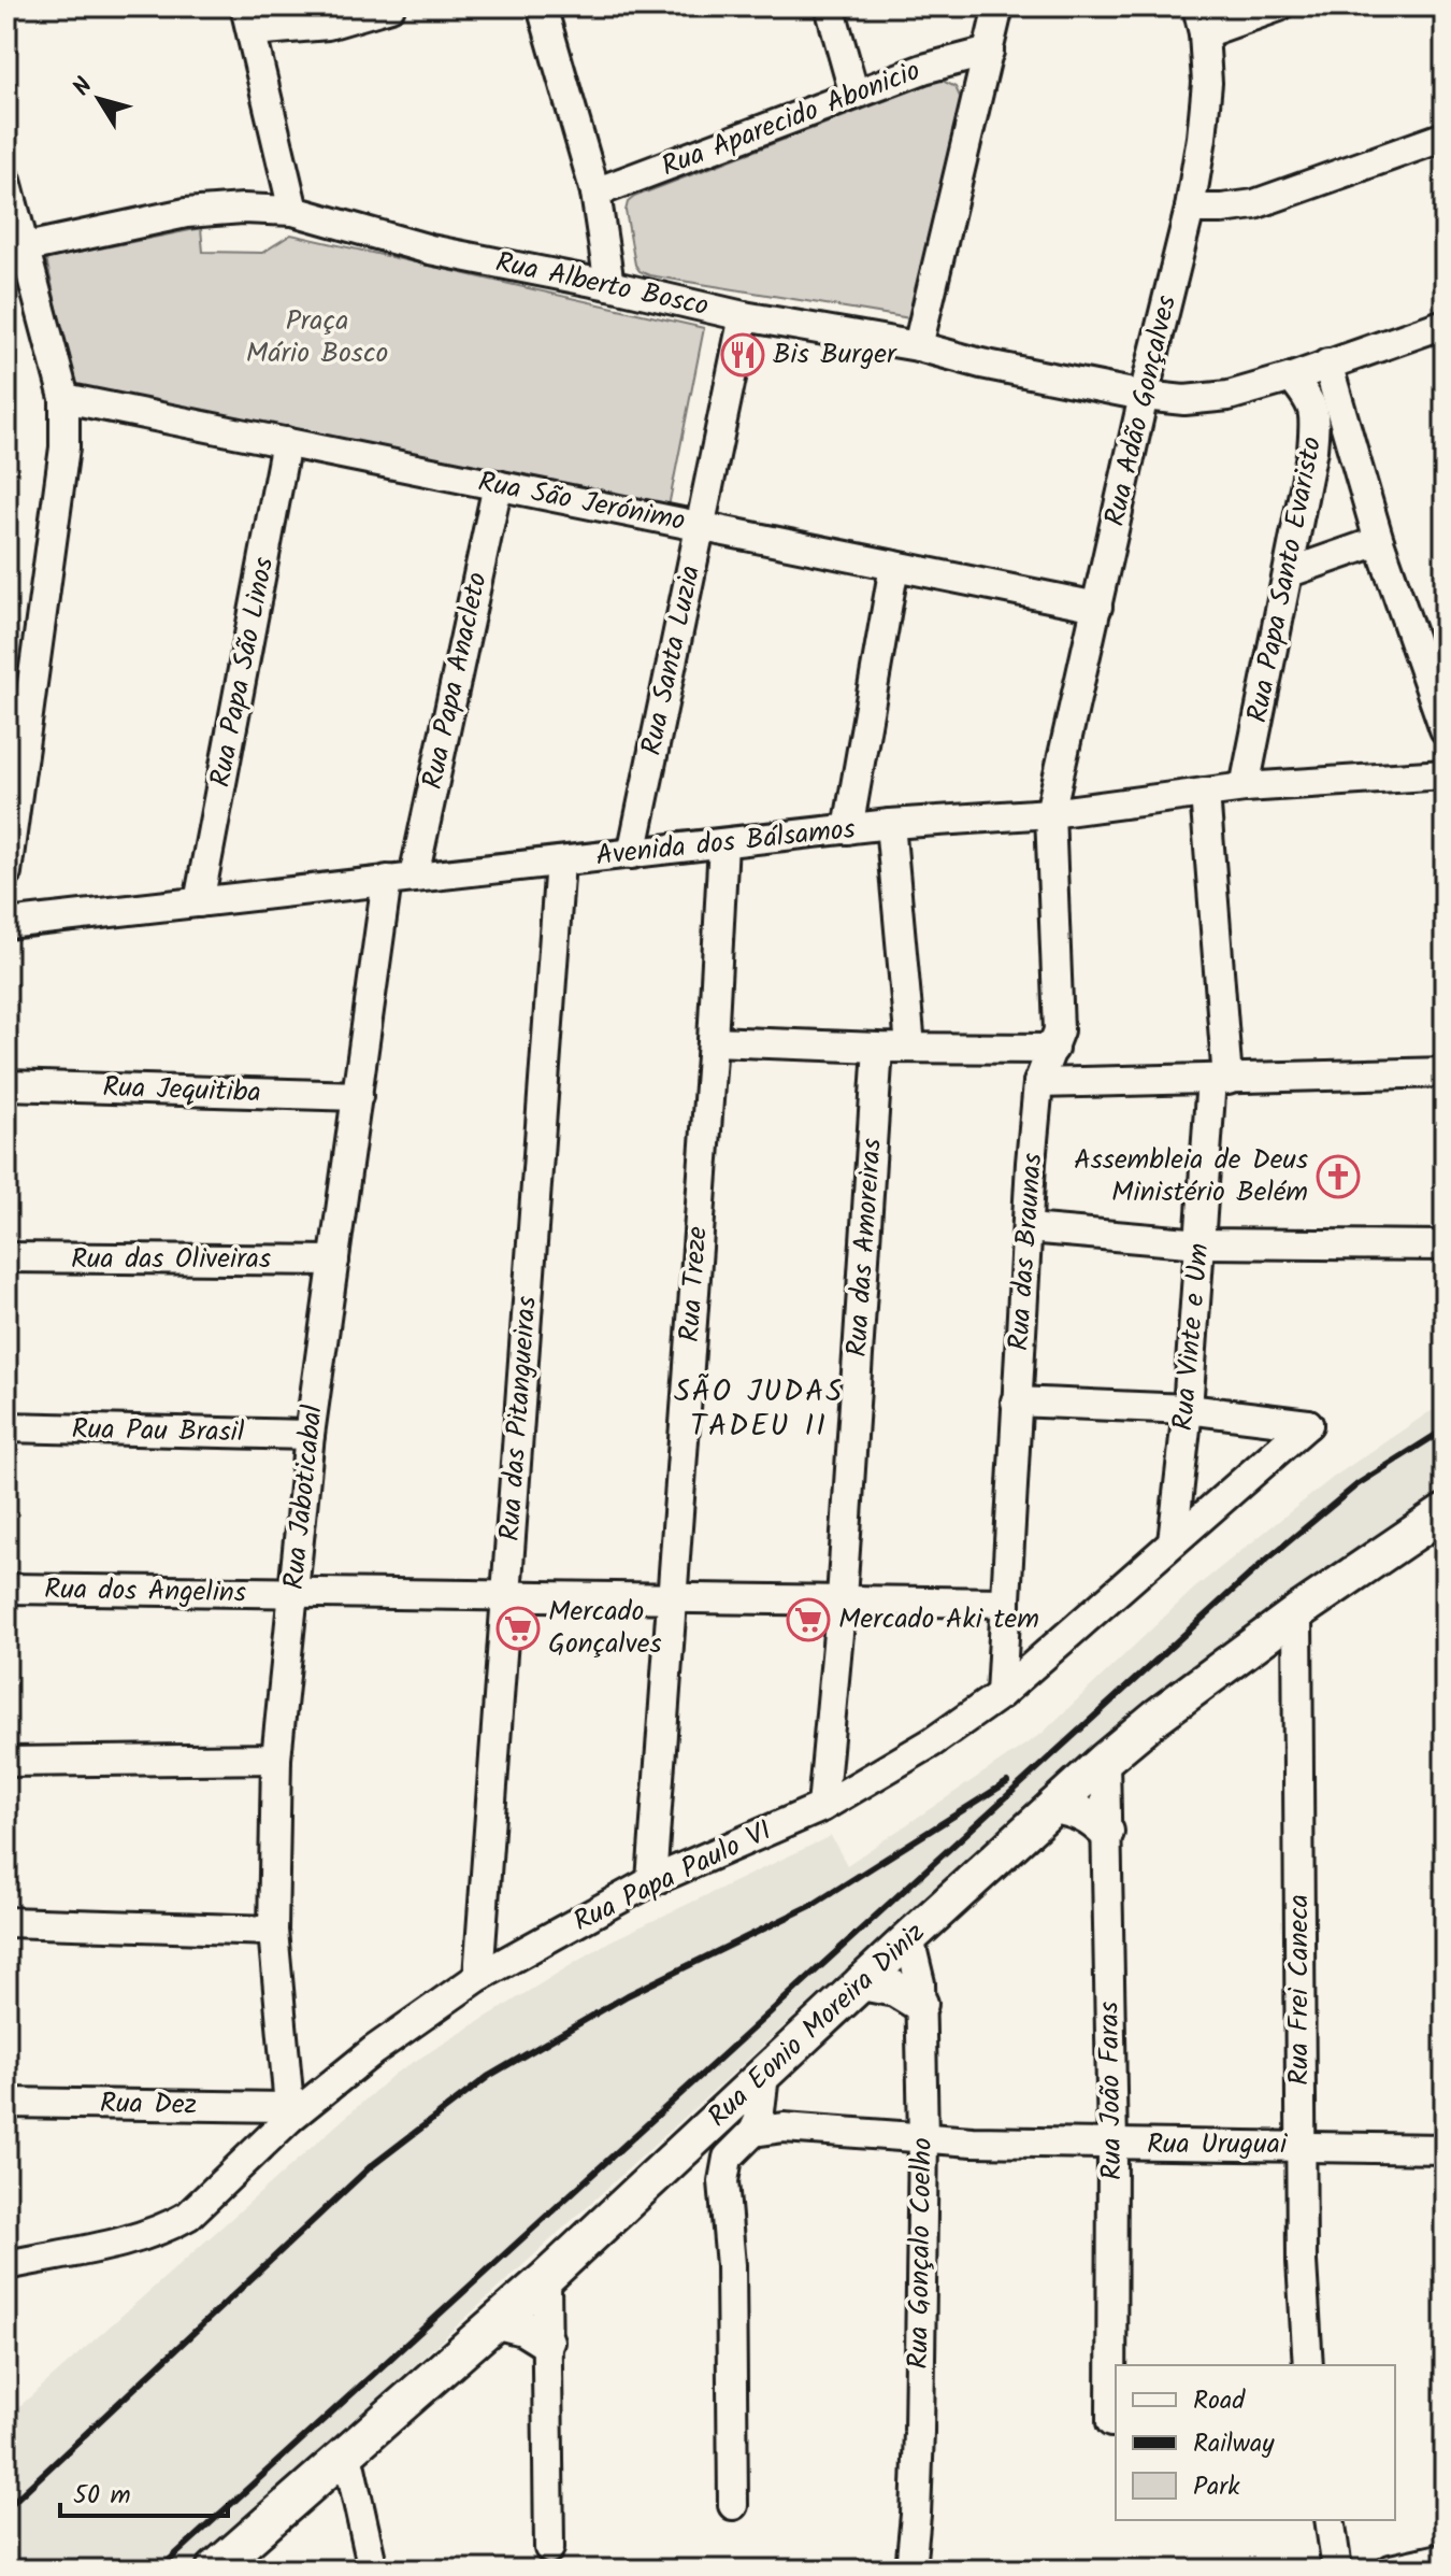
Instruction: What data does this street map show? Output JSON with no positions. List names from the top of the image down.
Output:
{
  "streets": {
    "main road": ["Rua Eonio Moreira Diniz"],
    "street": [
      "Rua Aparecido Abonicio",
      "Rua Alberto Bosco",
      "Rua Adão Gonçalves",
      "Rua São Jerónimo",
      "Rua Papa Santo Evaristo",
      "Rua Santa Luzia",
      "Rua Papa São Linos",
      "Rua Papa Anacleto",
      "Avenida dos Bálsamos",
      "Rua Jequitiba",
      "Rua das Amoreiras",
      "Rua das Braunas",
      "Rua das Oliveiras",
      "Rua Treze",
      "Rua Vinte e Um",
      "Rua das Pitangueiras",
      "Rua Pau Brasil",
      "Rua Jaboticabal",
      "Rua dos Angelins",
      "Rua Papa Paulo VI",
      "Rua Frei Caneca",
      "Rua João Faras",
      "Rua Dez",
      "Rua Uruguai",
      "Rua Gonçalo Coelho"
    ]
  },
  "crossings": [
    ["Rua Alberto Bosco", "Rua Adão Gonçalves"],
    ["Rua Alberto Bosco", "Rua Papa Santo Evaristo"],
    ["Rua Alberto Bosco", "Rua Santa Luzia"],
    ["Rua Adão Gonçalves", "Rua São Jerónimo"],
    ["Rua Adão Gonçalves", "Avenida dos Bálsamos"],
    ["Rua Adão Gonçalves", "Rua das Braunas"],
    ["Rua São Jerónimo", "Rua Santa Luzia"],
    ["Rua São Jerónimo", "Rua Papa São Linos"],
    ["Rua São Jerónimo", "Rua Papa Anacleto"],
    ["Rua Papa Santo Evaristo", "Avenida dos Bálsamos"],
    ["Rua Santa Luzia", "Avenida dos Bálsamos"],
    ["Rua Papa São Linos", "Avenida dos Bálsamos"],
    ["Rua Papa Anacleto", "Avenida dos Bálsamos"],
    ["Rua Papa Anacleto", "Rua Jaboticabal"],
    ["Avenida dos Bálsamos", "Rua das Braunas"],
    ["Avenida dos Bálsamos", "Rua Treze"],
    ["Avenida dos Bálsamos", "Rua Vinte e Um"],
    ["Avenida dos Bálsamos", "Rua das Pitangueiras"],
    ["Avenida dos Bálsamos", "Rua Jaboticabal"],
    ["Rua Jequitiba", "Rua Jaboticabal"],
    ["Rua das Amoreiras", "Rua dos Angelins"],
    ["Rua das Amoreiras", "Rua Papa Paulo VI"],
    ["Rua das Braunas", "Rua dos Angelins"],
    ["Rua das Braunas", "Rua Papa Paulo VI"],
    ["Rua das Oliveiras", "Rua Jaboticabal"],
    ["Rua Treze", "Rua dos Angelins"],
    ["Rua Treze", "Rua Papa Paulo VI"],
    ["Rua Vinte e Um", "Rua Papa Paulo VI"],
    ["Rua das Pitangueiras", "Rua dos Angelins"],
    ["Rua das Pitangueiras", "Rua Papa Paulo VI"],
    ["Rua Pau Brasil", "Rua Jaboticabal"],
    ["Rua Jaboticabal", "Rua dos Angelins"],
    ["Rua Jaboticabal", "Rua Papa Paulo VI"],
    ["Rua Jaboticabal", "Rua Dez"],
    ["Rua Papa Paulo VI", "Rua Dez"],
    ["Rua Frei Caneca", "Rua Eonio Moreira Diniz"],
    ["Rua Frei Caneca", "Rua Uruguai"],
    ["Rua Eonio Moreira Diniz", "Rua João Faras"],
    ["Rua Eonio Moreira Diniz", "Rua Gonçalo Coelho"],
    ["Rua João Faras", "Rua Uruguai"],
    ["Rua Uruguai", "Rua Gonçalo Coelho"]
  ],
  "districts": ["SÃO JUDAS TADEU II"],
  "parks": ["Praça Mário Bosco"],
  "places": {
    "restaurant": ["Bis Burger"],
    "church": ["Assembleia de Deus Ministério Belém"],
    "supermarket": ["Mercado Aki tem", "Mercado Gonçalves"]
  },
  "legend": ["Road", "Railway", "Park"],
  "scale_bar": "50 m",
  "north": "top left"
}
